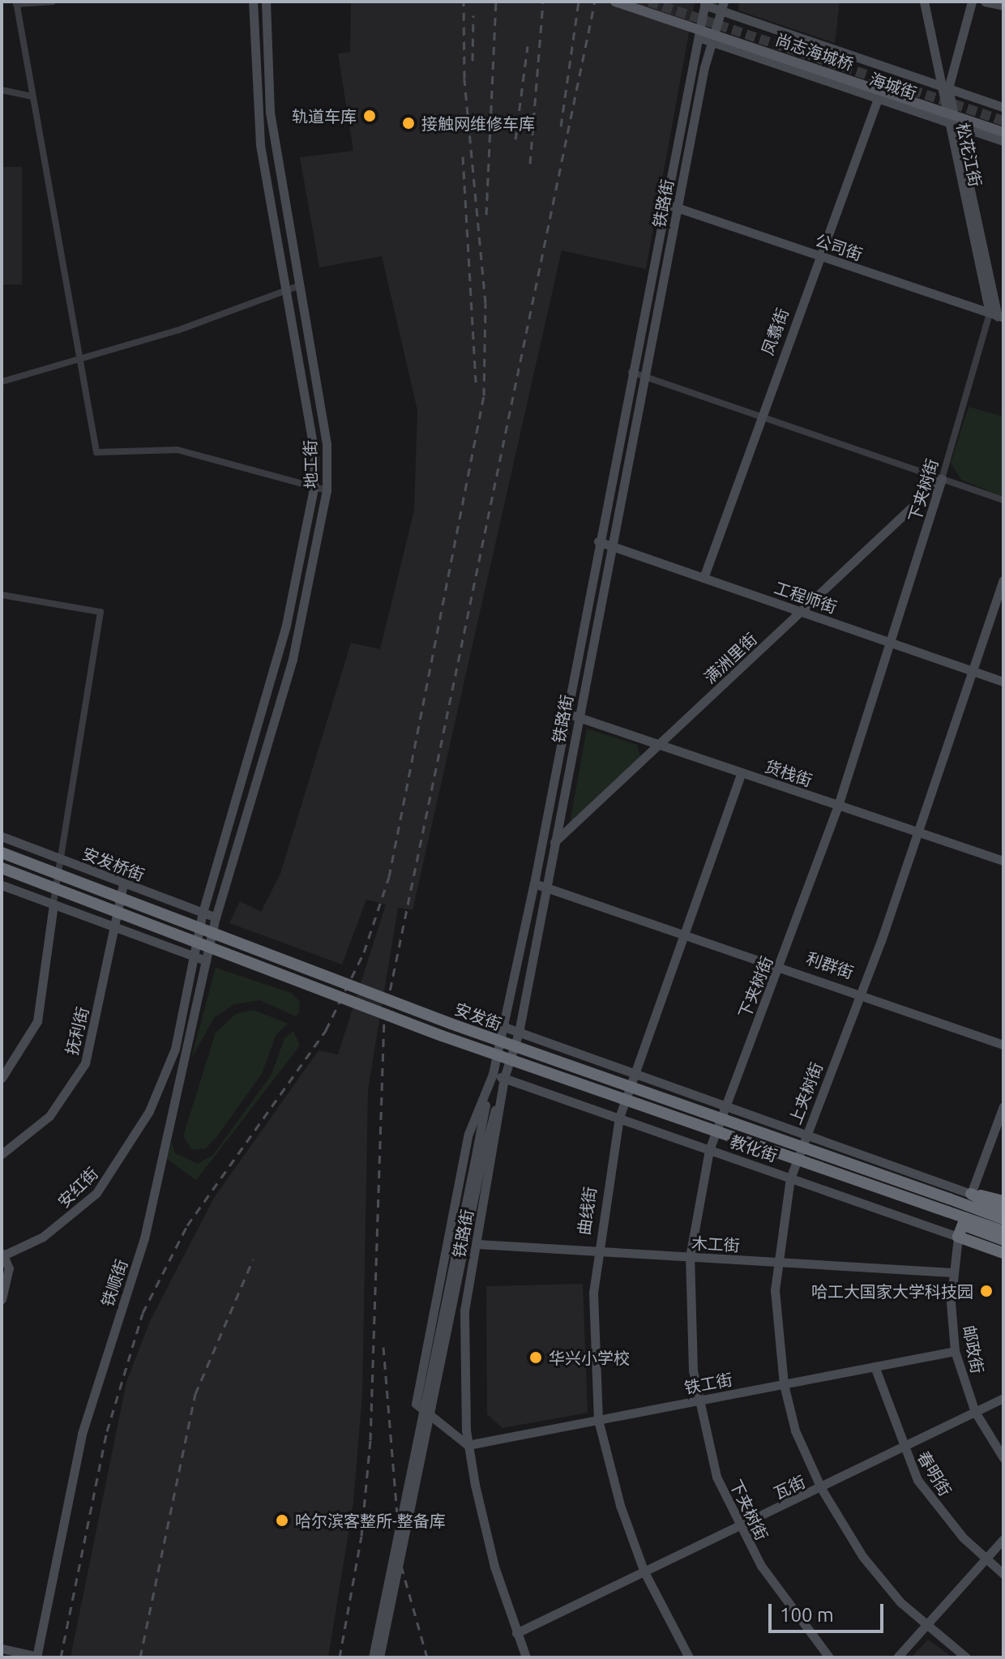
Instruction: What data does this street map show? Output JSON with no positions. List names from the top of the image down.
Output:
{
  "streets": {
    "highway": ["安发街", "教化街"],
    "main road": [
      "尚志海城桥",
      "海城街",
      "松花江街",
      "铁路街",
      "公司街",
      "凤翥街",
      "地工街",
      "下夹树街",
      "工程师街",
      "满洲里街",
      "货栈街",
      "安发桥街",
      "利群街",
      "抚利街",
      "上夹树街",
      "安红街",
      "曲线街",
      "木工街",
      "铁顺街",
      "邮政街",
      "铁工街",
      "春明街",
      "瓦街"
    ]
  },
  "crossings": [
    ["海城街", "松花江街"],
    ["海城街", "铁路街"],
    ["海城街", "凤翥街"],
    ["松花江街", "公司街"],
    ["松花江街", "下夹树街"],
    ["铁路街", "公司街"],
    ["铁路街", "工程师街"],
    ["铁路街", "满洲里街"],
    ["铁路街", "货栈街"],
    ["铁路街", "利群街"],
    ["铁路街", "教化街"],
    ["铁路街", "铁工街"],
    ["铁路街", "瓦街"],
    ["公司街", "凤翥街"],
    ["公司街", "下夹树街"],
    ["凤翥街", "工程师街"],
    ["地工街", "安发桥街"],
    ["地工街", "铁顺街"],
    ["下夹树街", "工程师街"],
    ["下夹树街", "满洲里街"],
    ["下夹树街", "货栈街"],
    ["下夹树街", "利群街"],
    ["下夹树街", "教化街"],
    ["下夹树街", "木工街"],
    ["下夹树街", "铁工街"],
    ["下夹树街", "瓦街"],
    ["工程师街", "满洲里街"],
    ["工程师街", "上夹树街"],
    ["满洲里街", "货栈街"],
    ["货栈街", "上夹树街"],
    ["货栈街", "曲线街"],
    ["安发桥街", "抚利街"],
    ["安发桥街", "铁顺街"],
    ["利群街", "上夹树街"],
    ["利群街", "曲线街"],
    ["安发街", "教化街"],
    ["上夹树街", "教化街"],
    ["上夹树街", "木工街"],
    ["上夹树街", "铁工街"],
    ["上夹树街", "瓦街"],
    ["教化街", "曲线街"],
    ["教化街", "邮政街"],
    ["曲线街", "木工街"],
    ["曲线街", "铁工街"],
    ["曲线街", "瓦街"],
    ["木工街", "邮政街"],
    ["邮政街", "铁工街"],
    ["邮政街", "瓦街"],
    ["铁工街", "春明街"],
    ["春明街", "瓦街"]
  ],
  "places": [
    "轨道车库",
    "接触网维修车库",
    "哈工大国家大学科技园",
    "华兴小学校",
    "哈尔滨客整所-整备库"
  ],
  "scale_bar": "100 m"
}
